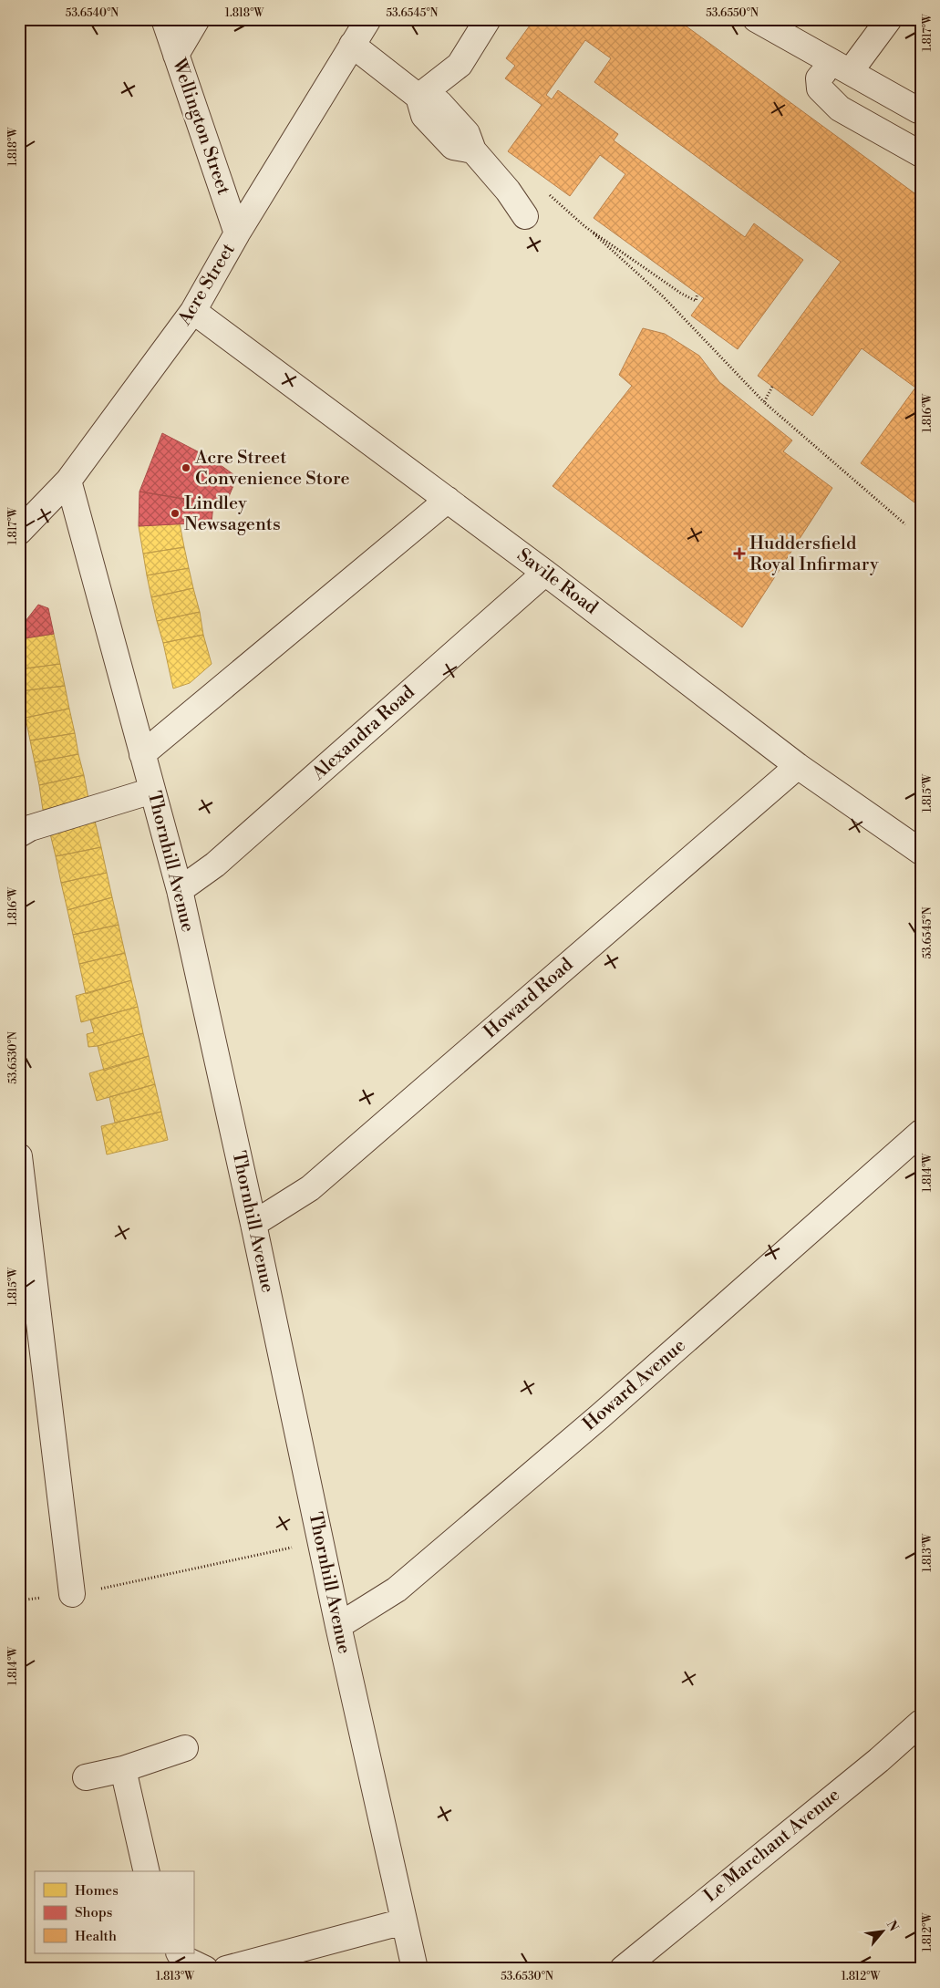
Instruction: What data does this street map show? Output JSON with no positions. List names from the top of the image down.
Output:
{
  "streets": {
    "street": [
      "Wellington Street",
      "Acre Street",
      "Savile Road",
      "Alexandra Road",
      "Thornhill Avenue",
      "Howard Road",
      "Howard Avenue",
      "Le Marchant Avenue"
    ]
  },
  "crossings": [
    ["Wellington Street", "Acre Street"],
    ["Acre Street", "Savile Road"],
    ["Acre Street", "Thornhill Avenue"],
    ["Savile Road", "Alexandra Road"],
    ["Savile Road", "Howard Road"],
    ["Alexandra Road", "Thornhill Avenue"],
    ["Thornhill Avenue", "Howard Road"],
    ["Thornhill Avenue", "Howard Avenue"]
  ],
  "places": {
    "other": ["Acre Street Convenience Store", "Lindley Newsagents"],
    "health": ["Huddersfield Royal Infirmary"]
  },
  "legend": ["Homes", "Shops", "Health"],
  "north": "top right",
  "coordinates": [
    "53.6540°N",
    "1.818°W",
    "53.6545°N",
    "53.6550°N",
    "1.817°W",
    "1.816°W",
    "1.815°W",
    "53.6530°N",
    "1.814°W",
    "1.813°W",
    "1.812°W"
  ]
}
